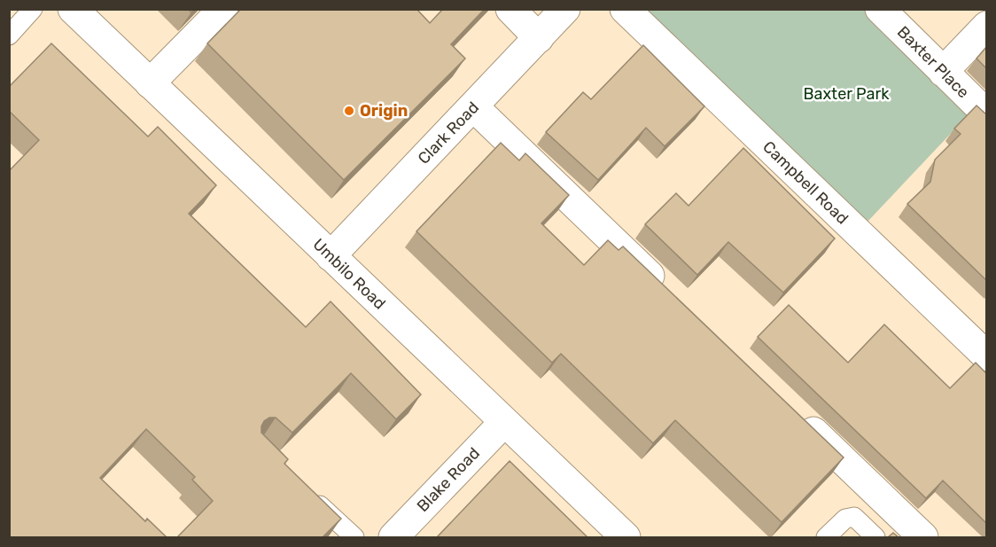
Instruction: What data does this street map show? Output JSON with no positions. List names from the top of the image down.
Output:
{
  "streets": {
    "street": [
      "Baxter Place",
      "Clark Road",
      "Campbell Road",
      "Umbilo Road",
      "Blake Road"
    ]
  },
  "crossings": [
    ["Clark Road", "Umbilo Road"],
    ["Umbilo Road", "Blake Road"]
  ],
  "parks": ["Baxter Park"],
  "places": ["Origin"]
}
